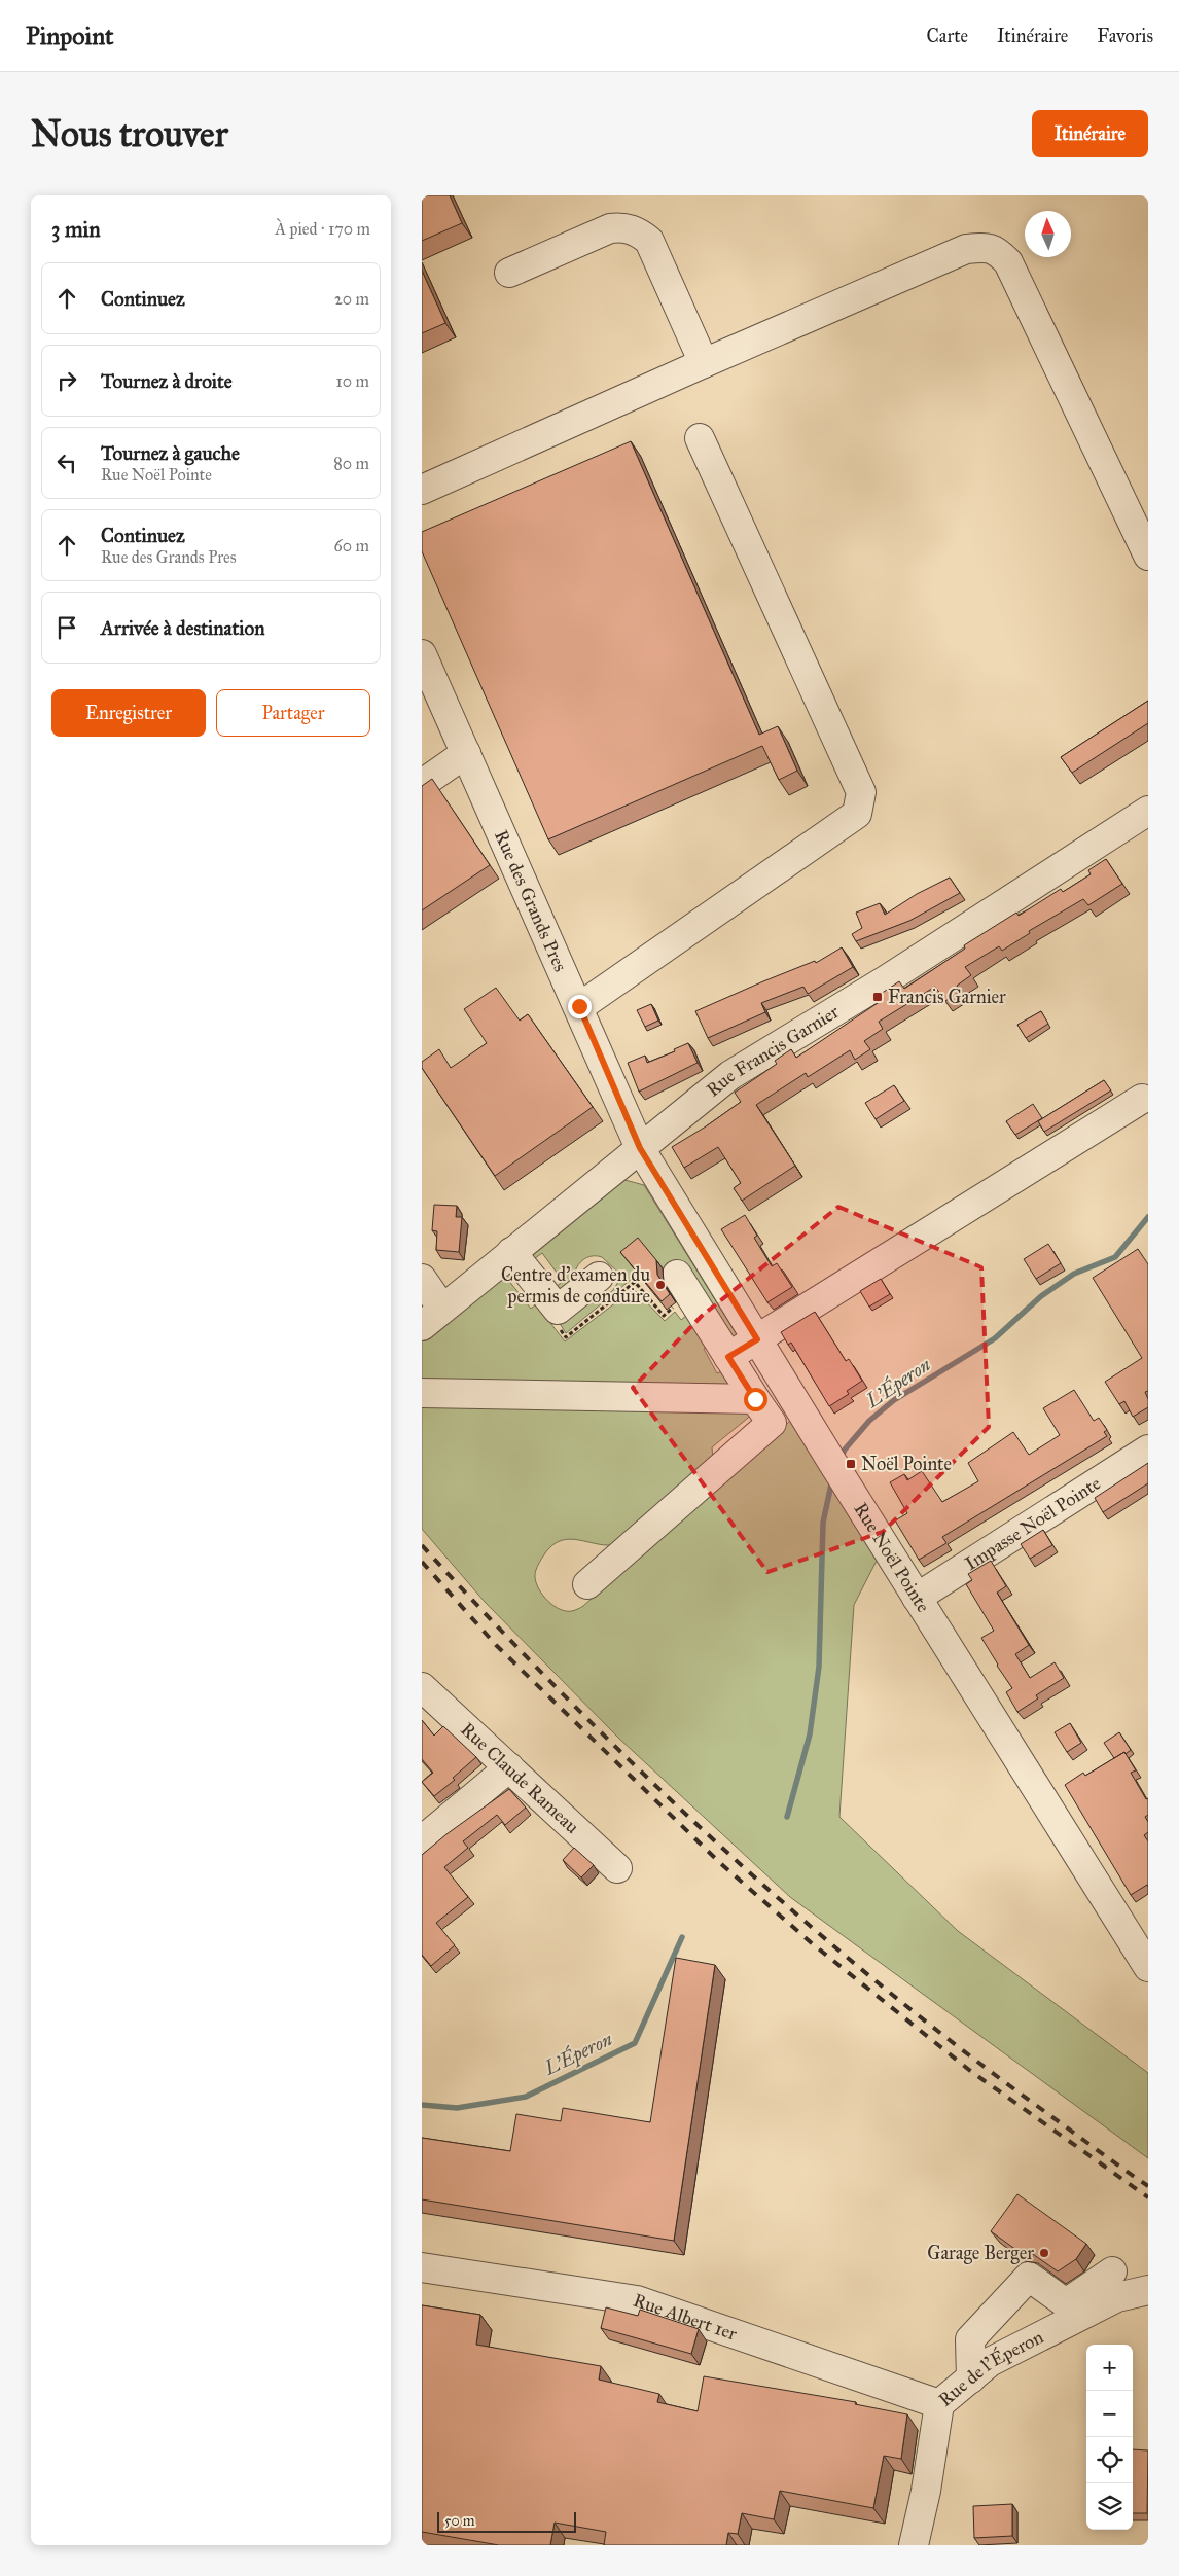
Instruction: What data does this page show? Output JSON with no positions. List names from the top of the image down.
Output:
{
  "streets": {
    "street": [
      "Rue des Grands Pres",
      "Rue Francis Garnier",
      "Impasse Noël Pointe",
      "Rue Noël Pointe",
      "Rue Claude Rameau",
      "Rue Albert 1er",
      "Rue de l'Éperon"
    ]
  },
  "crossings": [
    ["Rue des Grands Pres", "Rue Francis Garnier"],
    ["Rue des Grands Pres", "Rue Noël Pointe"],
    ["Rue Francis Garnier", "Rue Noël Pointe"],
    ["Impasse Noël Pointe", "Rue Noël Pointe"],
    ["Rue Albert 1er", "Rue de l'Éperon"]
  ],
  "water": ["L'Éperon"],
  "places": {
    "transit": ["Francis Garnier", "Noël Pointe"],
    "other": ["Centre d'examen du permis de conduire", "Garage Berger"]
  },
  "scale_bar": "50 m",
  "north": "top",
  "page": {
    "header": "Pinpoint",
    "nav": ["Carte", "Itinéraire", "Favoris"],
    "buttons": [
      "Itinéraire",
      ["Enregistrer", "Partager"]
    ],
    "title": "Nous trouver",
    "heading": ["3 min", "À pied · 170 m"],
    "list": [
      ["Continuez", "20 m"],
      ["Tournez à droite", "10 m"],
      ["Tournez à gauche", "Rue Noël Pointe", "80 m"],
      ["Continuez", "Rue des Grands Pres", "60 m"],
      "Arrivée à destination"
    ],
    "map_buttons": ["+", "−"],
    "scale": "50 m"
  }
}
